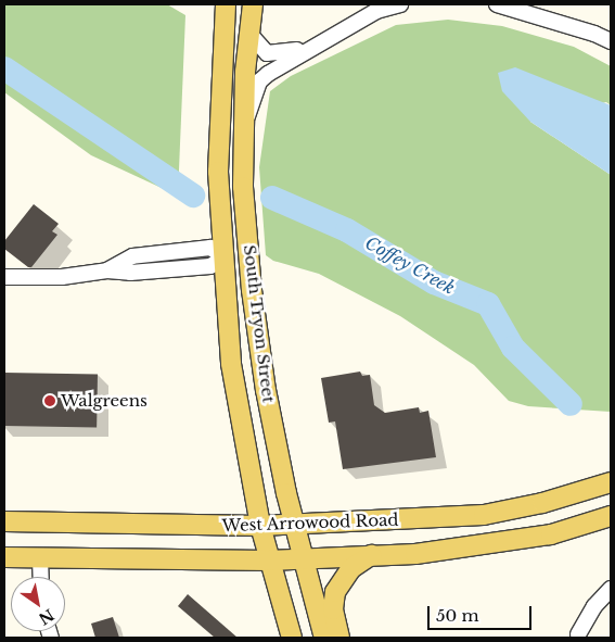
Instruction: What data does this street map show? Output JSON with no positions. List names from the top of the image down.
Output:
{
  "streets": {
    "main road": ["South Tryon Street", "West Arrowood Road"]
  },
  "crossings": [
    ["South Tryon Street", "West Arrowood Road"]
  ],
  "water": ["Coffey Creek"],
  "places": ["Walgreens"],
  "scale_bar": "50 m",
  "north": "bottom right"
}
